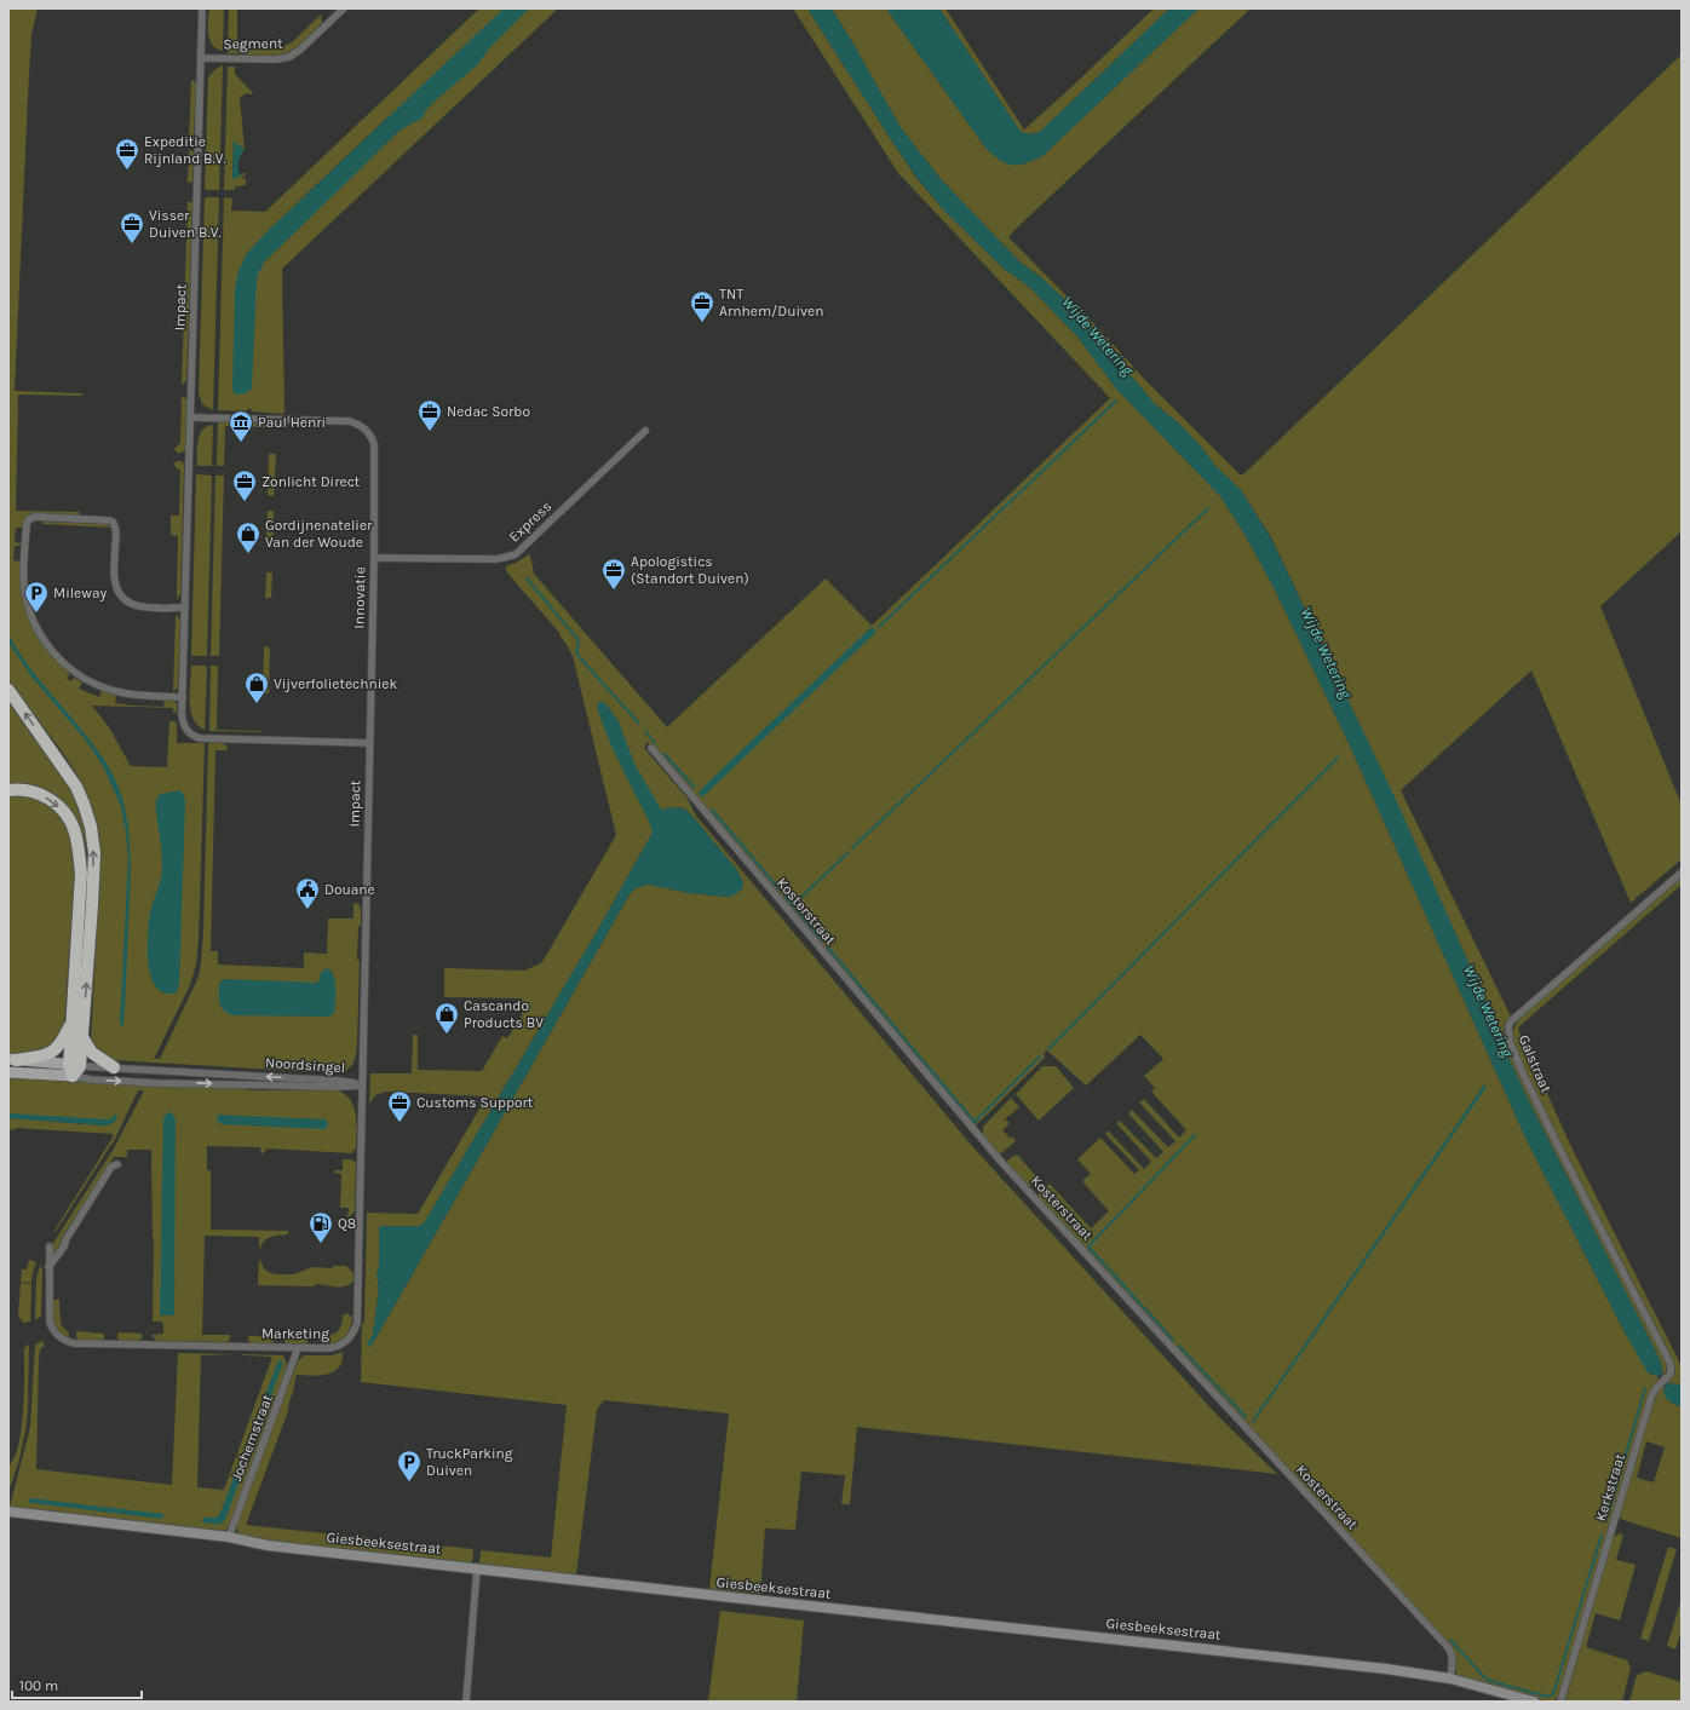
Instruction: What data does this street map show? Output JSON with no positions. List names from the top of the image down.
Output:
{
  "streets": {
    "main road": ["Noordsingel"],
    "street": [
      "Segment",
      "Impact",
      "Express",
      "Innovatie",
      "Kosterstraat",
      "Galstraat",
      "Marketing",
      "Jochemstraat",
      "Kerkstraat",
      "Giesbeeksestraat"
    ]
  },
  "crossings": [
    ["Segment", "Impact"],
    ["Impact", "Innovatie"],
    ["Impact", "Noordsingel"],
    ["Impact", "Marketing"],
    ["Express", "Innovatie"],
    ["Kosterstraat", "Giesbeeksestraat"],
    ["Galstraat", "Kerkstraat"],
    ["Noordsingel", "Marketing"],
    ["Marketing", "Jochemstraat"],
    ["Jochemstraat", "Giesbeeksestraat"]
  ],
  "water": ["Wijde Wetering"],
  "places": {
    "office": [
      "Expeditie Rijnland B.V.",
      "Visser Duiven B.V.",
      "TNT Arnhem/Duiven",
      "Nedac Sorbo",
      "Zonlicht Direct",
      "Apologistics (Standort Duiven)",
      "Customs Support"
    ],
    "museum": ["Paul Henri"],
    "shop": ["Gordijnenatelier Van der Woude", "Vijverfolietechniek", "Cascando Products BV"],
    "parking": ["Mileway", "TruckParking Duiven"],
    "public building": ["Douane"],
    "fuel station": ["Q8"]
  },
  "scale_bar": "100 m"
}
